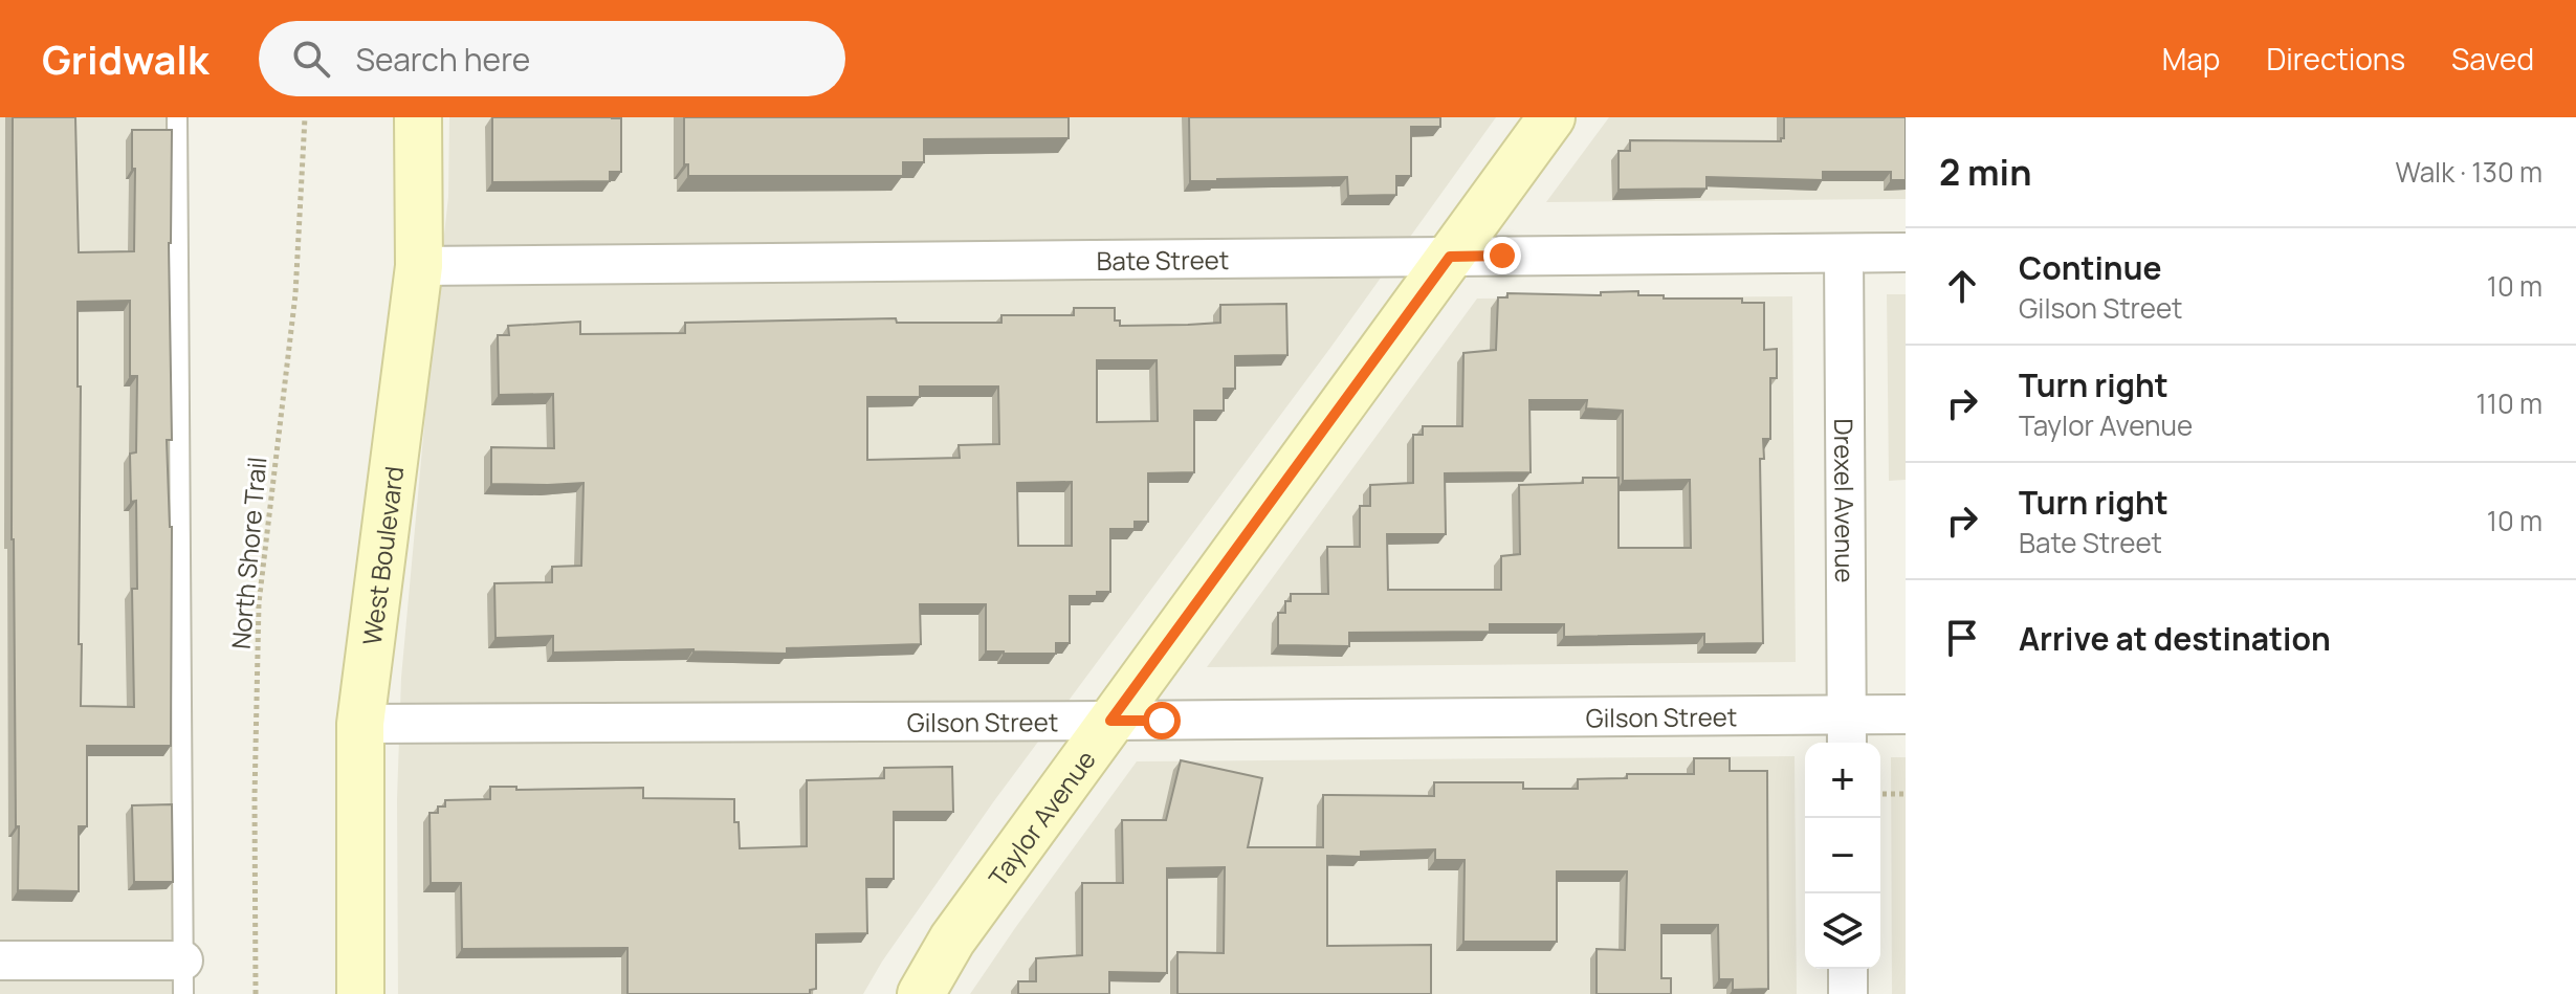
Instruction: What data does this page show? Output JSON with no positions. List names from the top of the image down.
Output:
{
  "streets": {
    "street": [
      "Bate Street",
      "Drexel Avenue",
      "West Boulevard",
      "Gilson Street",
      "Taylor Avenue"
    ],
    "path": ["North Shore Trail"]
  },
  "crossings": [
    ["Bate Street", "Drexel Avenue"],
    ["Bate Street", "West Boulevard"],
    ["Bate Street", "Taylor Avenue"],
    ["Drexel Avenue", "Gilson Street"],
    ["West Boulevard", "Gilson Street"],
    ["Gilson Street", "Taylor Avenue"]
  ],
  "page": {
    "header": "Gridwalk",
    "search": "Search here",
    "nav": ["Map", "Directions", "Saved"],
    "heading": ["2 min", "Walk · 130 m"],
    "list": [
      ["Continue", "Gilson Street", "10 m"],
      ["Turn right", "Taylor Avenue", "110 m"],
      ["Turn right", "Bate Street", "10 m"],
      "Arrive at destination"
    ],
    "map_buttons": ["+", "−"]
  }
}
